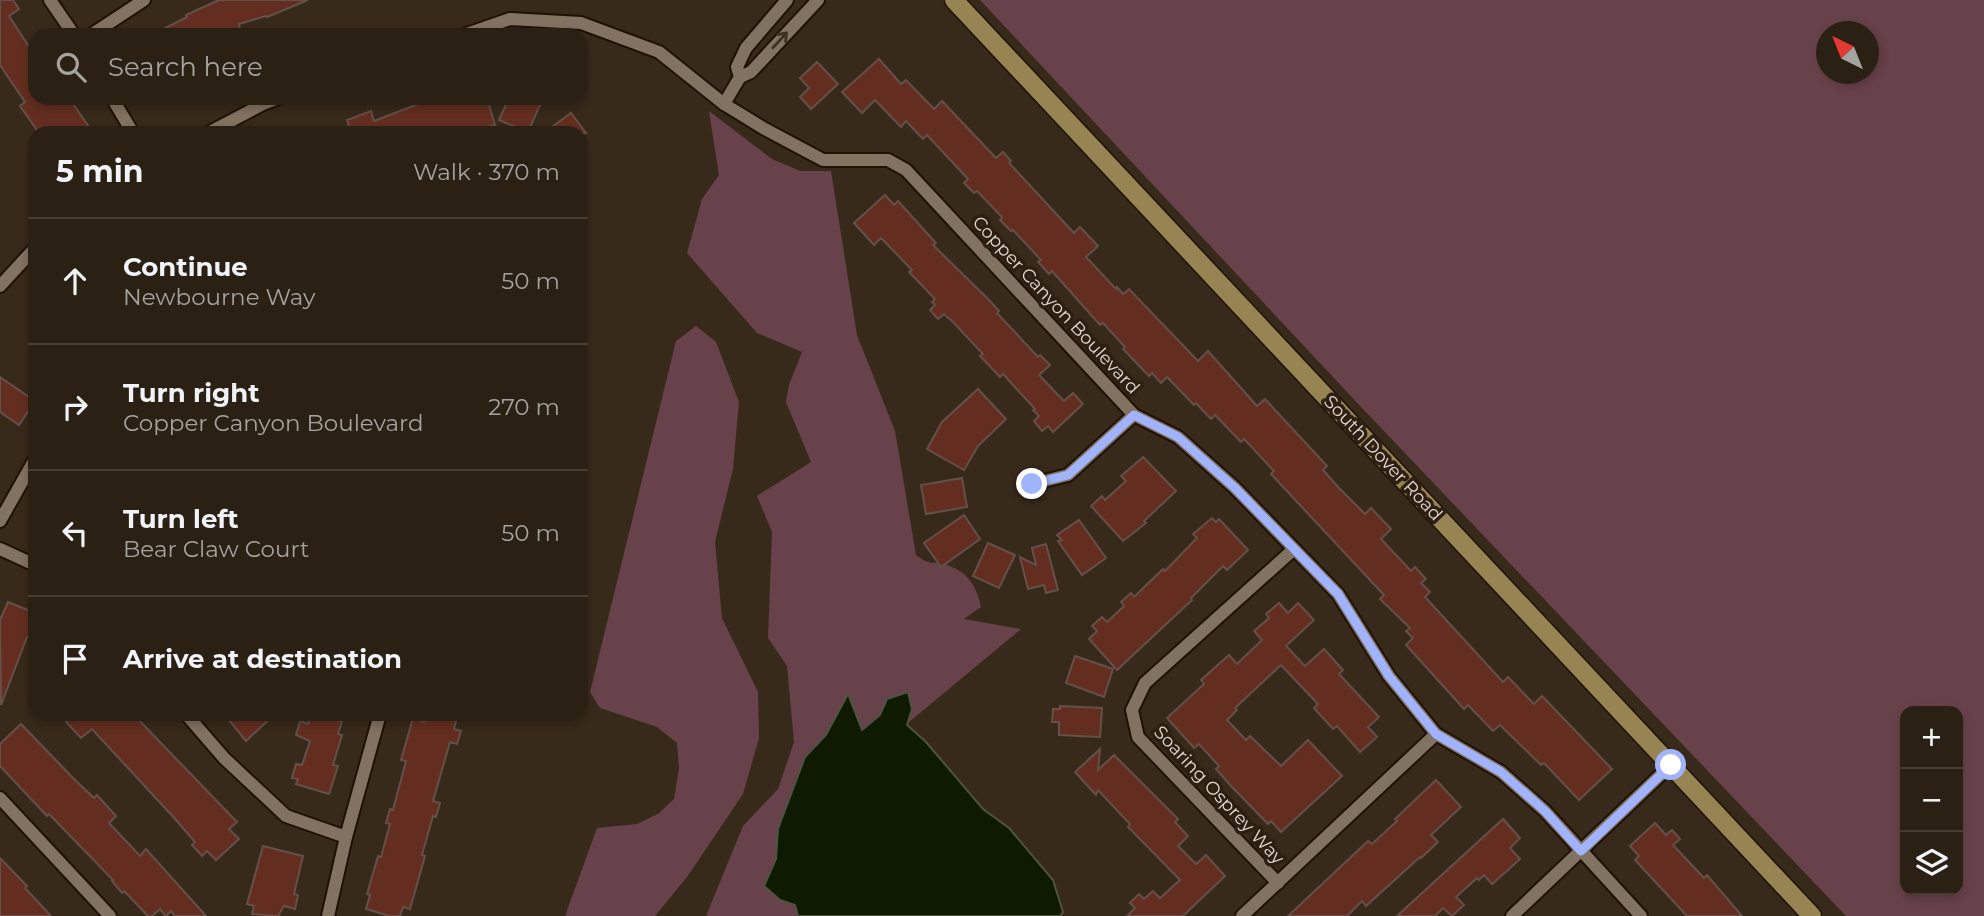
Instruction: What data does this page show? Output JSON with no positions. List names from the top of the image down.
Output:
{
  "streets": {
    "street": ["Copper Canyon Boulevard", "South Dover Road", "Soaring Osprey Way"]
  },
  "crossings": [
    ["Copper Canyon Boulevard", "Soaring Osprey Way"]
  ],
  "north": "top left",
  "page": {
    "search": "Search here",
    "heading": ["5 min", "Walk · 370 m"],
    "list": [
      ["Continue", "Newbourne Way", "50 m"],
      ["Turn right", "Copper Canyon Boulevard", "270 m"],
      ["Turn left", "Bear Claw Court", "50 m"],
      "Arrive at destination"
    ],
    "map_buttons": ["+", "−"]
  }
}
